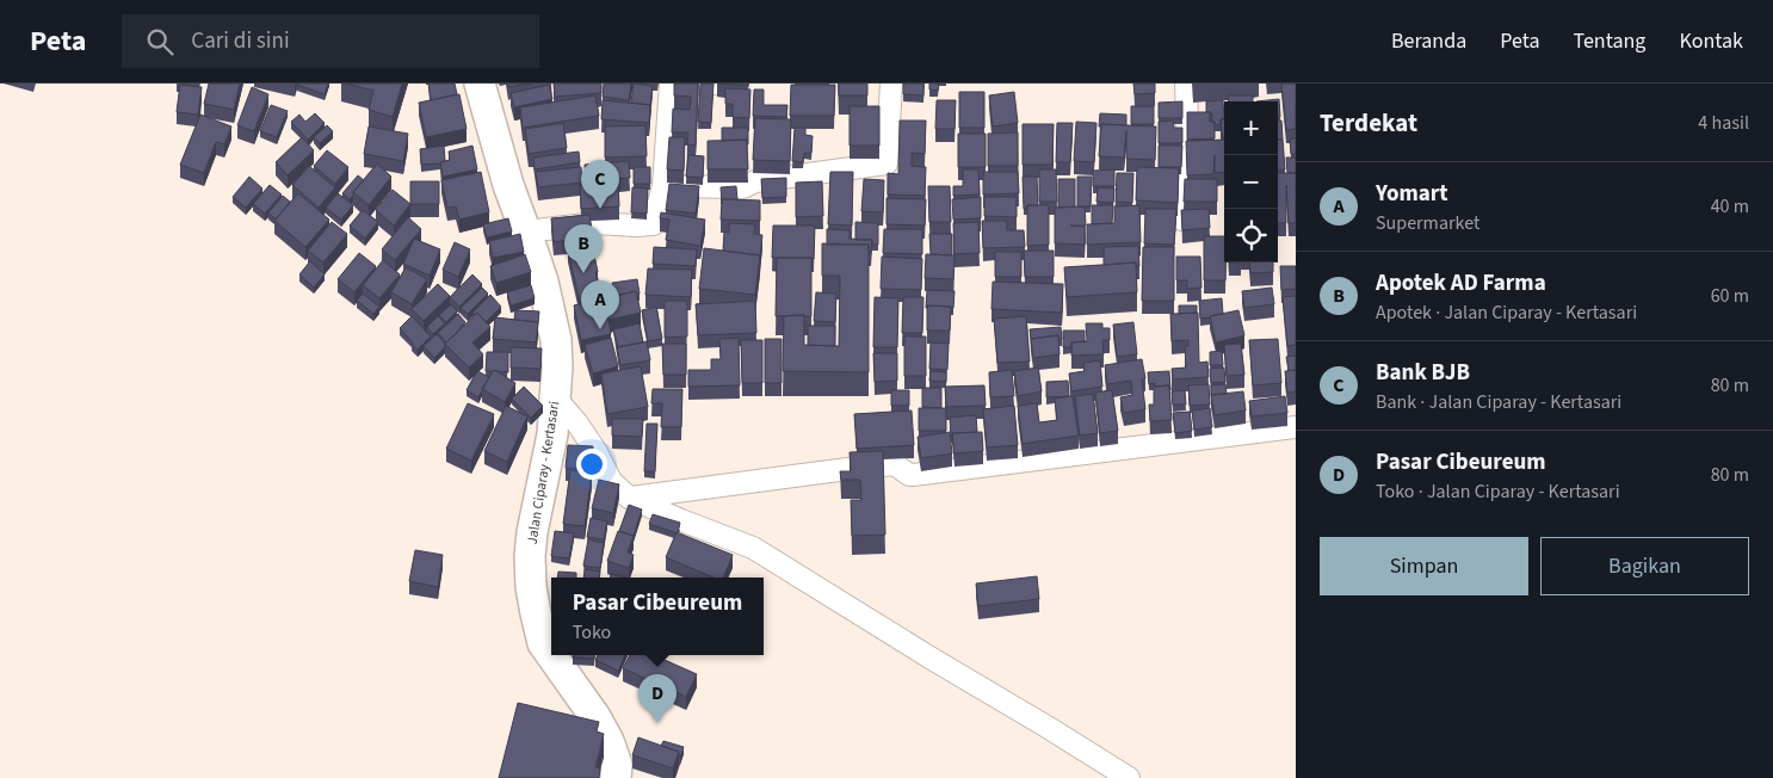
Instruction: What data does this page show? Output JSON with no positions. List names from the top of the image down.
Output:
{
  "streets": {
    "main road": ["Jalan Ciparay - Kertasari"]
  },
  "page": {
    "header": "Peta",
    "search": "Cari di sini",
    "nav": [
      "Beranda",
      "Peta",
      "Tentang",
      "Kontak"
    ],
    "heading": ["Terdekat", "4 hasil"],
    "map_buttons": ["+", "−"],
    "pins": [
      "C",
      "B",
      "A",
      "D"
    ],
    "list": [
      {
        "mark": "A",
        "name": "Yomart",
        "note": "Supermarket",
        "value": "40 m"
      },
      {
        "mark": "B",
        "name": "Apotek AD Farma",
        "note": "Apotek · Jalan Ciparay - Kertasari",
        "value": "60 m"
      },
      {
        "mark": "C",
        "name": "Bank BJB",
        "note": "Bank · Jalan Ciparay - Kertasari",
        "value": "80 m"
      },
      {
        "mark": "D",
        "name": "Pasar Cibeureum",
        "note": "Toko · Jalan Ciparay - Kertasari",
        "value": "80 m"
      }
    ],
    "buttons": ["Simpan", "Bagikan"],
    "popup": ["Pasar Cibeureum", "Toko"]
  }
}
